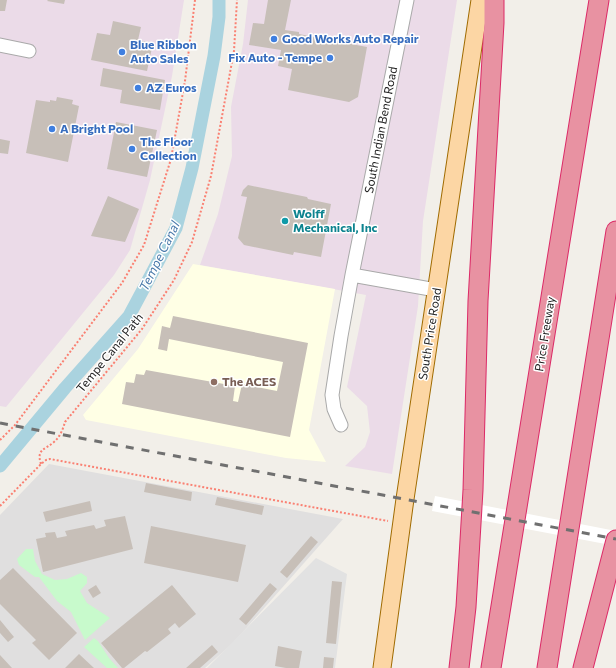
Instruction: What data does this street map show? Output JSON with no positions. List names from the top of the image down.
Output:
{
  "streets": {
    "highway": ["Price Freeway"],
    "main road": ["South Price Road"],
    "street": ["South Indian Bend Road"],
    "path": ["Tempe Canal Path"]
  },
  "water": ["Tempe Canal"],
  "places": [
    "Good Works Auto Repair",
    "Blue Ribbon Auto Sales",
    "Fix Auto - Tempe",
    "AZ Euros",
    "A Bright Pool",
    "The Floor Collection",
    "Wolff Mechanical, Inc",
    "The ACES"
  ]
}
